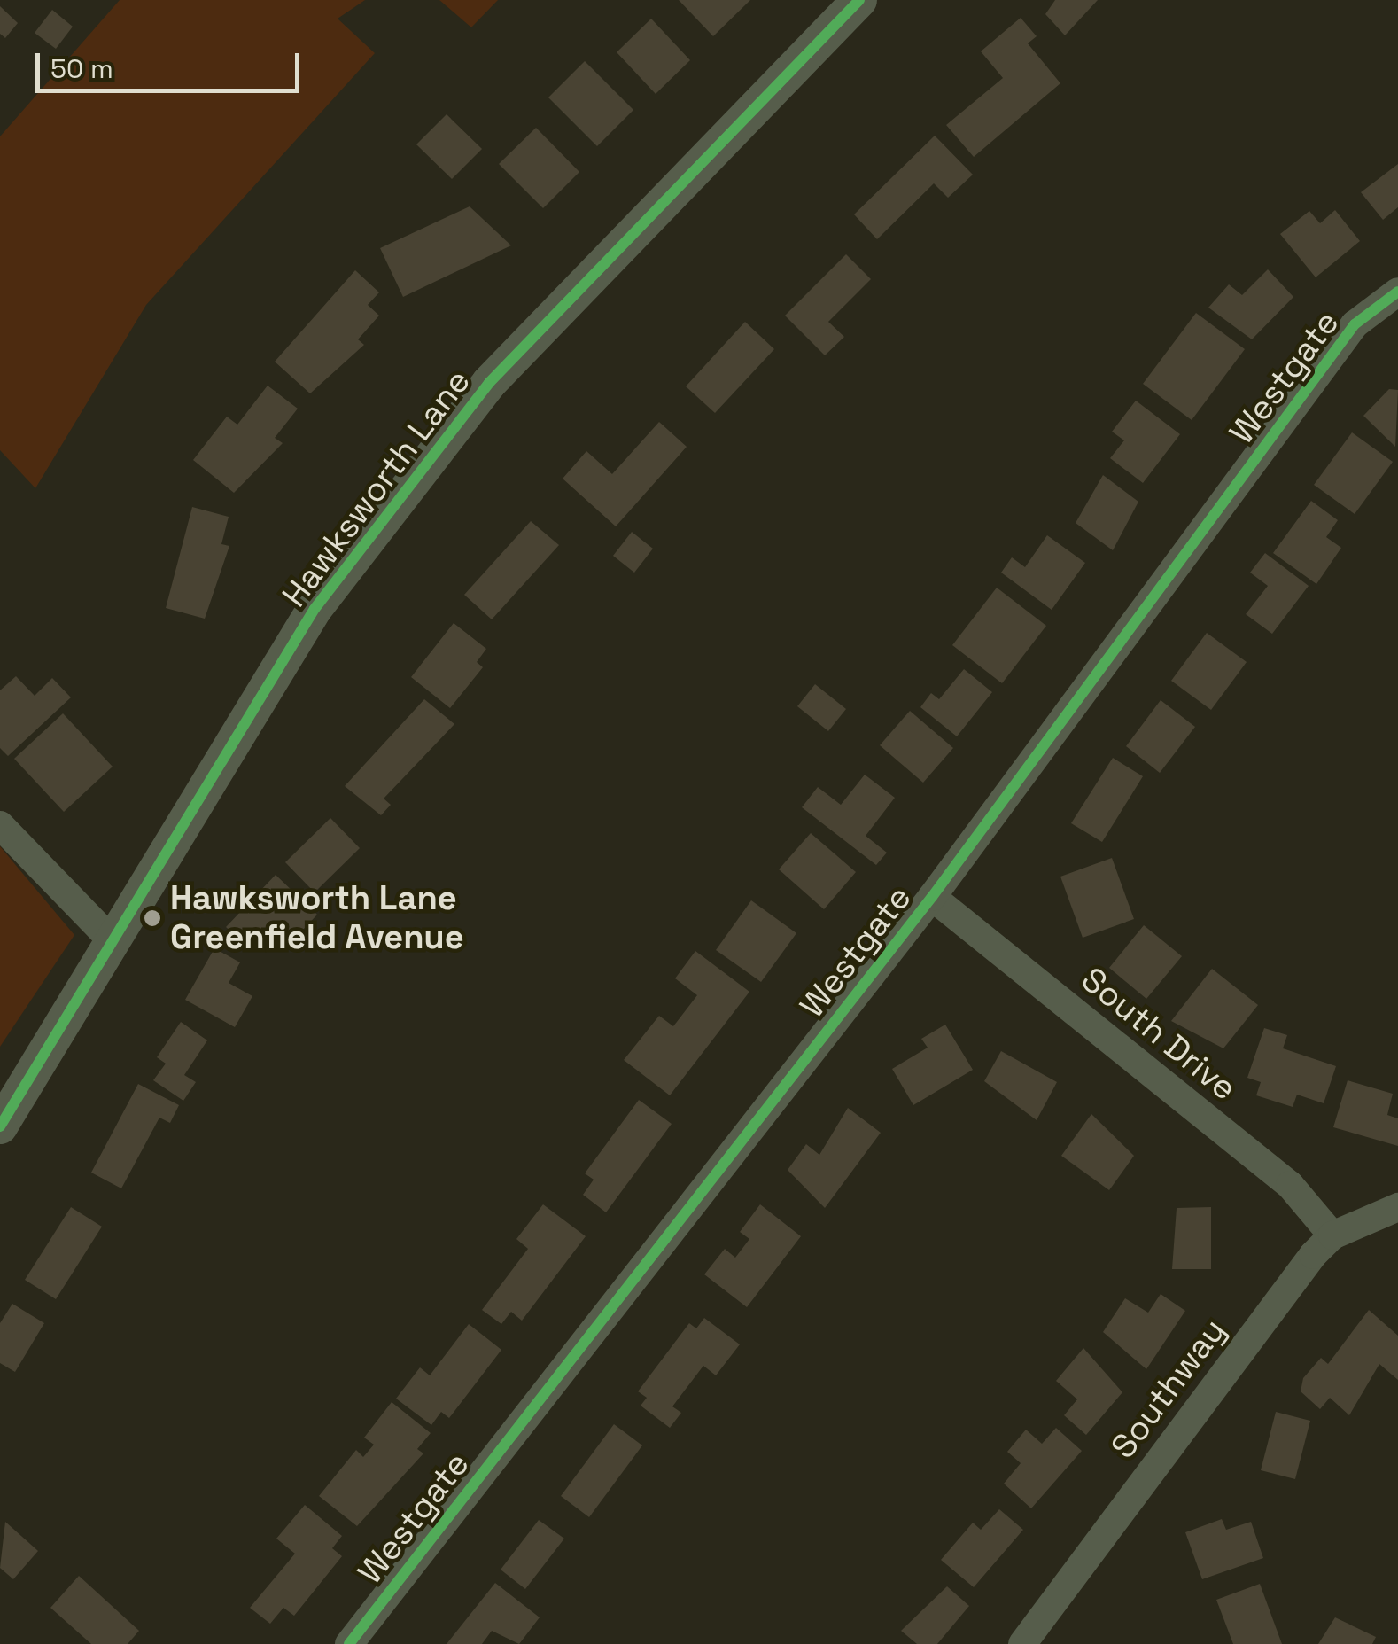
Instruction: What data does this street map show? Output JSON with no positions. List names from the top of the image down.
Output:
{
  "streets": {
    "street": [
      "Westgate",
      "Hawksworth Lane",
      "South Drive",
      "Southway"
    ]
  },
  "crossings": [
    ["Westgate", "South Drive"],
    ["South Drive", "Southway"]
  ],
  "places": ["Hawksworth Lane Greenfield Avenue"],
  "scale_bar": "50 m"
}
